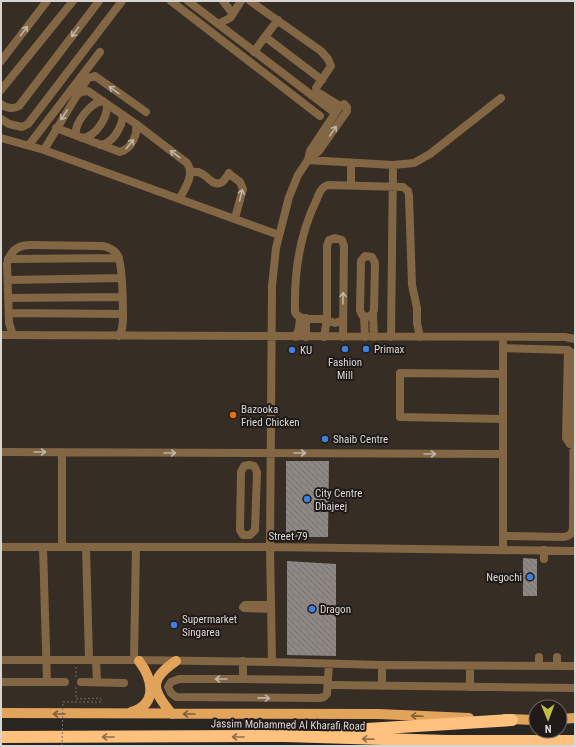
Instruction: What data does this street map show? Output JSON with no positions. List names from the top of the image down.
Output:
{
  "streets": {
    "highway": ["Jassim Mohammed Al Kharafi Road"],
    "street": ["Street 79"]
  },
  "places": [
    "Fashion Mill",
    "Primax",
    "KU",
    "Bazooka Fried Chicken",
    "Shaib Centre",
    "City Centre Dhajeej",
    "Negochi",
    "Dragon",
    "Supermarket Singarea"
  ],
  "north": "bottom"
}
